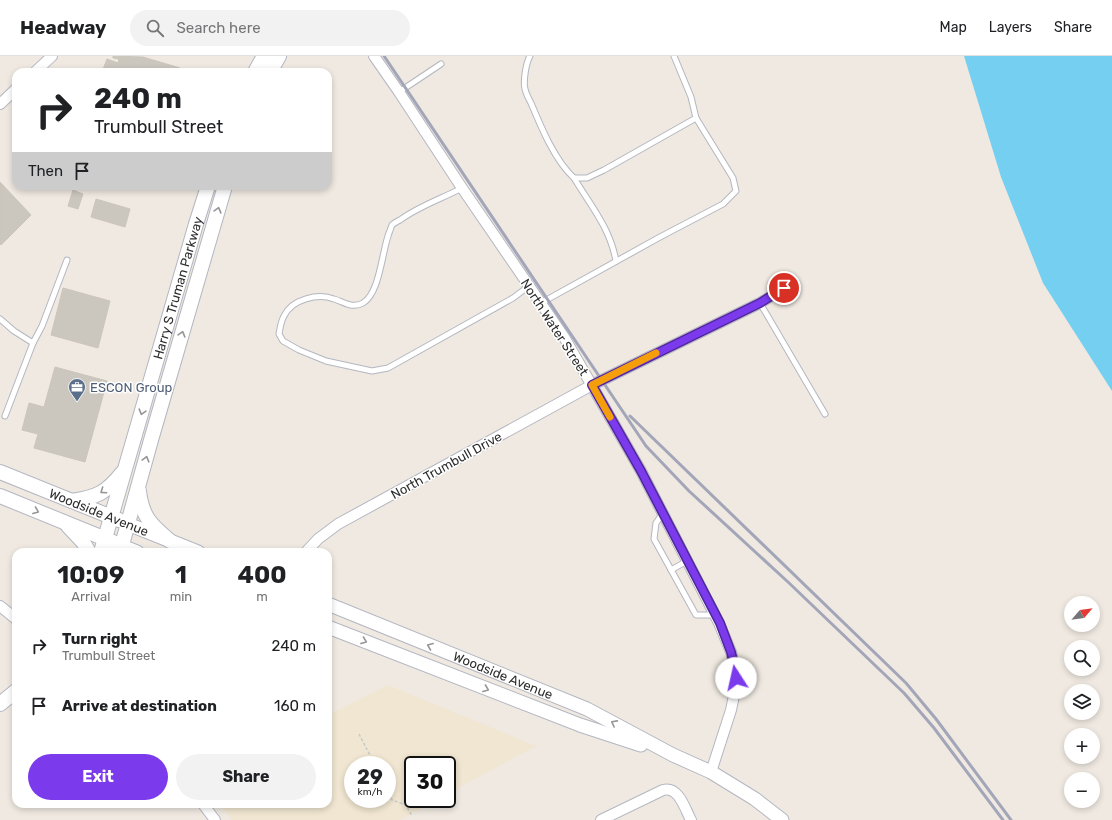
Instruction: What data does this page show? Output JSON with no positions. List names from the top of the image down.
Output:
{
  "streets": {
    "main road": ["Harry S Truman Parkway", "Woodside Avenue"],
    "street": ["North Water Street", "North Trumbull Drive"]
  },
  "crossings": [
    ["Harry S Truman Parkway", "Woodside Avenue"],
    ["North Water Street", "North Trumbull Drive"],
    ["North Water Street", "Woodside Avenue"]
  ],
  "places": {
    "office": ["ESCON Group"]
  },
  "north": "top right",
  "page": {
    "header": "Headway",
    "search": "Search here",
    "nav": ["Map", "Layers", "Share"],
    "turn": ["240 m", "Trumbull Street"],
    "then": "Then",
    "eta": [
      "10:09",
      "Arrival",
      "1",
      "min",
      "400",
      "m"
    ],
    "map_buttons": ["+", "−"],
    "list": [
      {
        "name": "Turn right",
        "note": "Trumbull Street",
        "value": "240 m"
      },
      {
        "name": "Arrive at destination",
        "value": "160 m"
      }
    ],
    "buttons": ["Exit", "Share"],
    "speed": "29 km/h",
    "limit": "30"
  }
}
